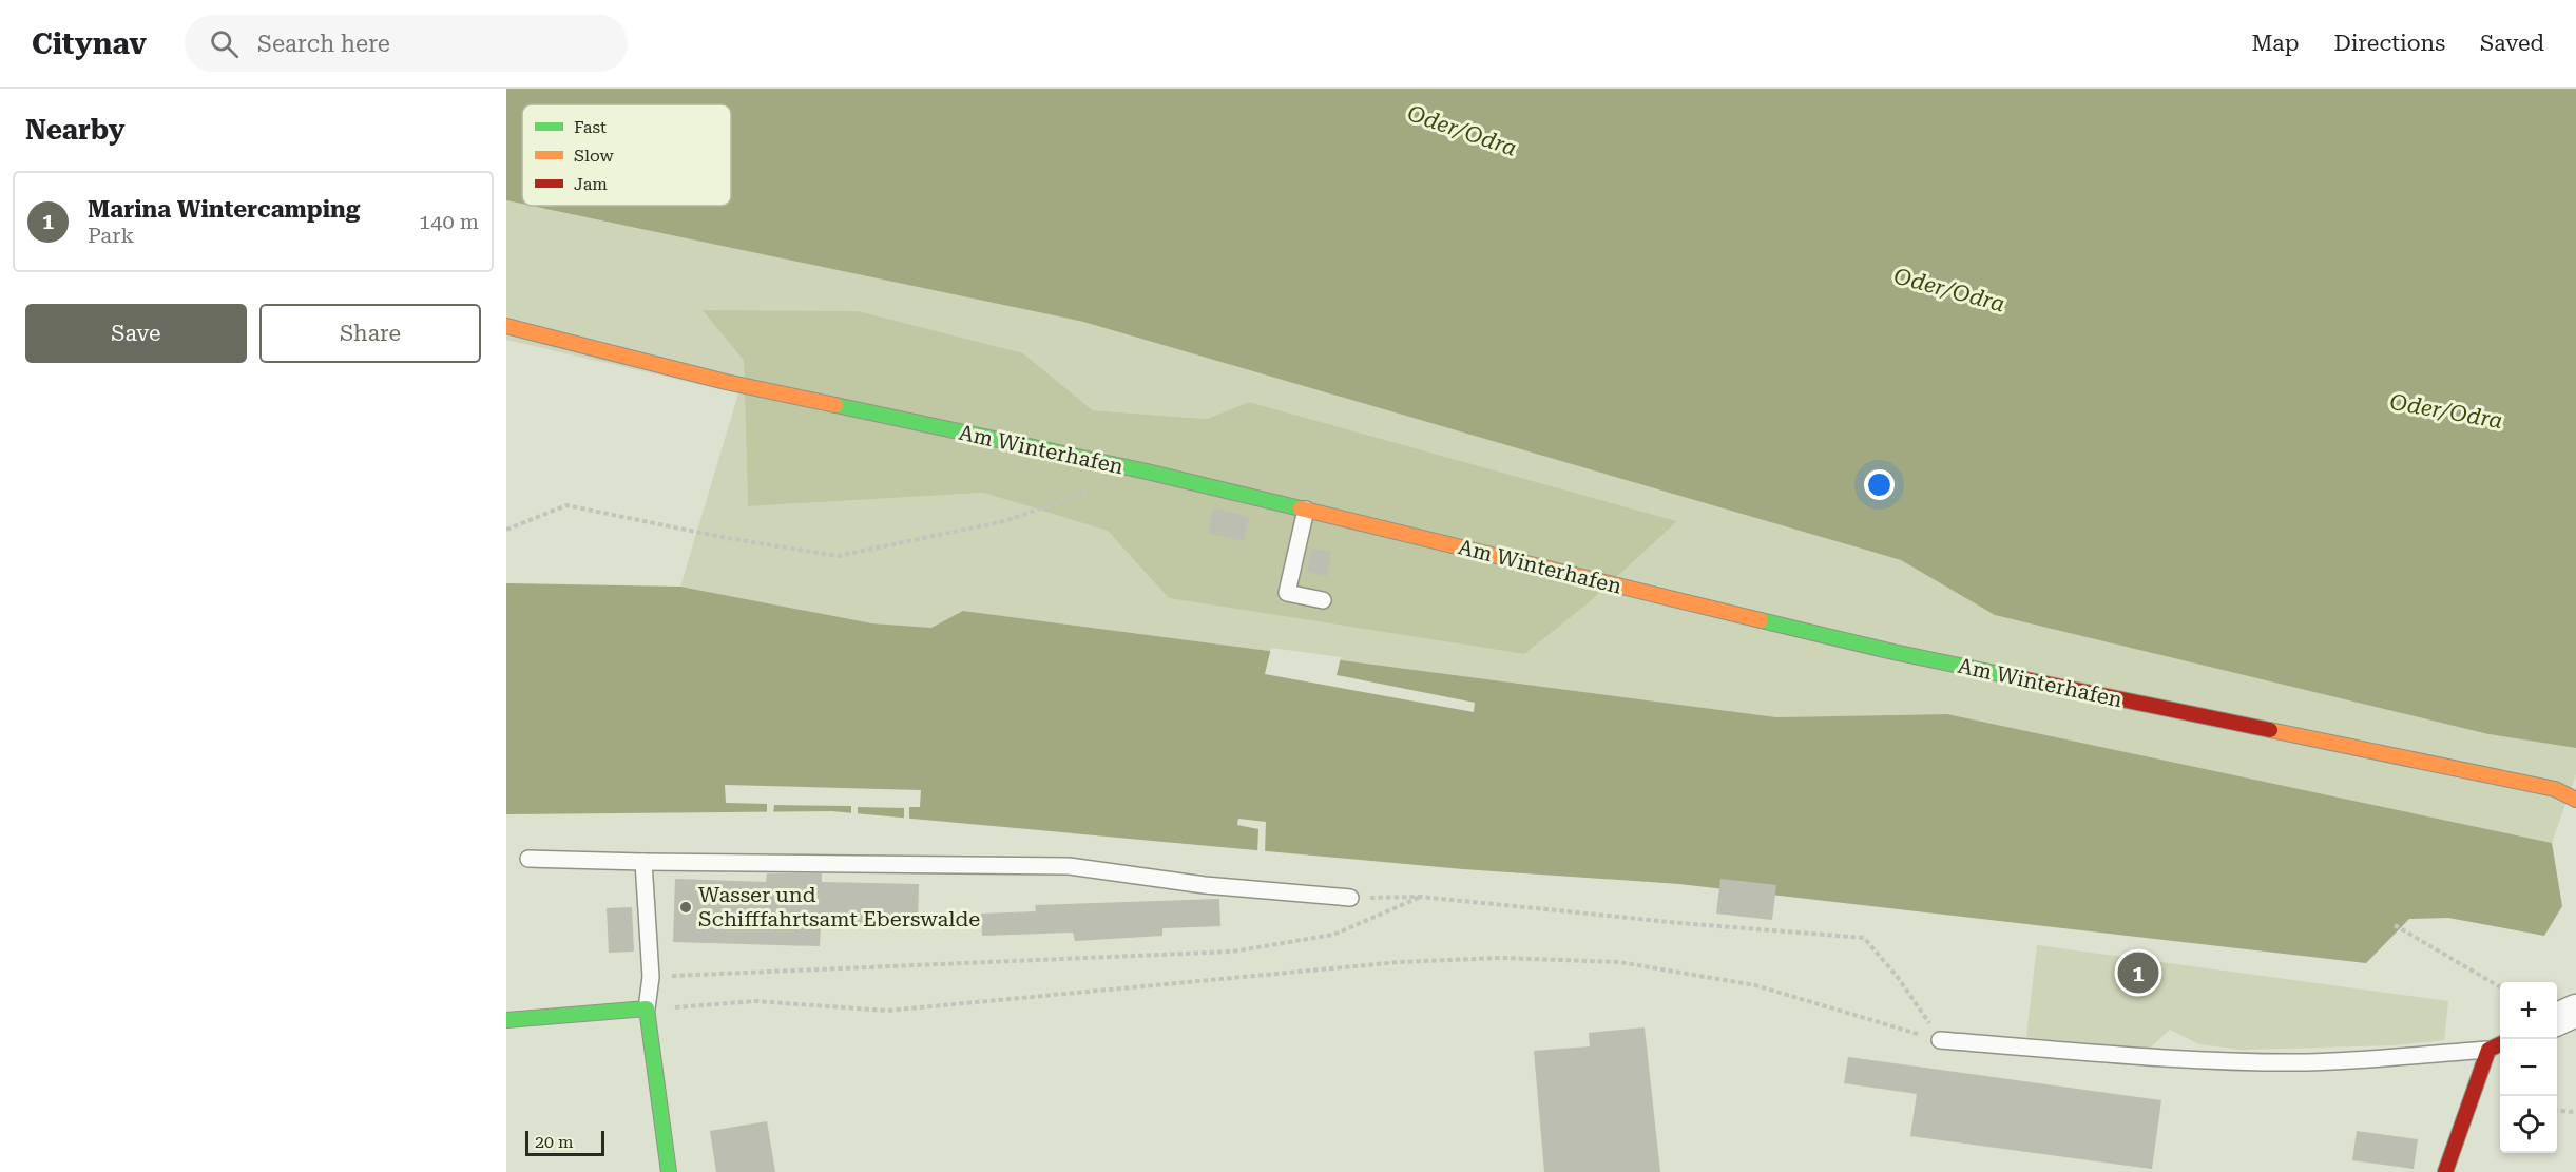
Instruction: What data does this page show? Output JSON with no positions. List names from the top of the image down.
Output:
{
  "streets": {
    "street": ["Am Winterhafen"]
  },
  "water": ["Oder/Odra"],
  "places": ["Wasser und Schifffahrtsamt Eberswalde"],
  "legend": ["Fast", "Slow", "Jam"],
  "scale_bar": "20 m",
  "page": {
    "header": "Citynav",
    "search": "Search here",
    "nav": ["Map", "Directions", "Saved"],
    "heading": "Nearby",
    "list": [
      {
        "mark": "1",
        "name": "Marina Wintercamping",
        "note": "Park",
        "value": "140 m"
      }
    ],
    "buttons": ["Save", "Share"],
    "pins": "1",
    "map_buttons": ["+", "−"],
    "scale": "20 m"
  }
}
